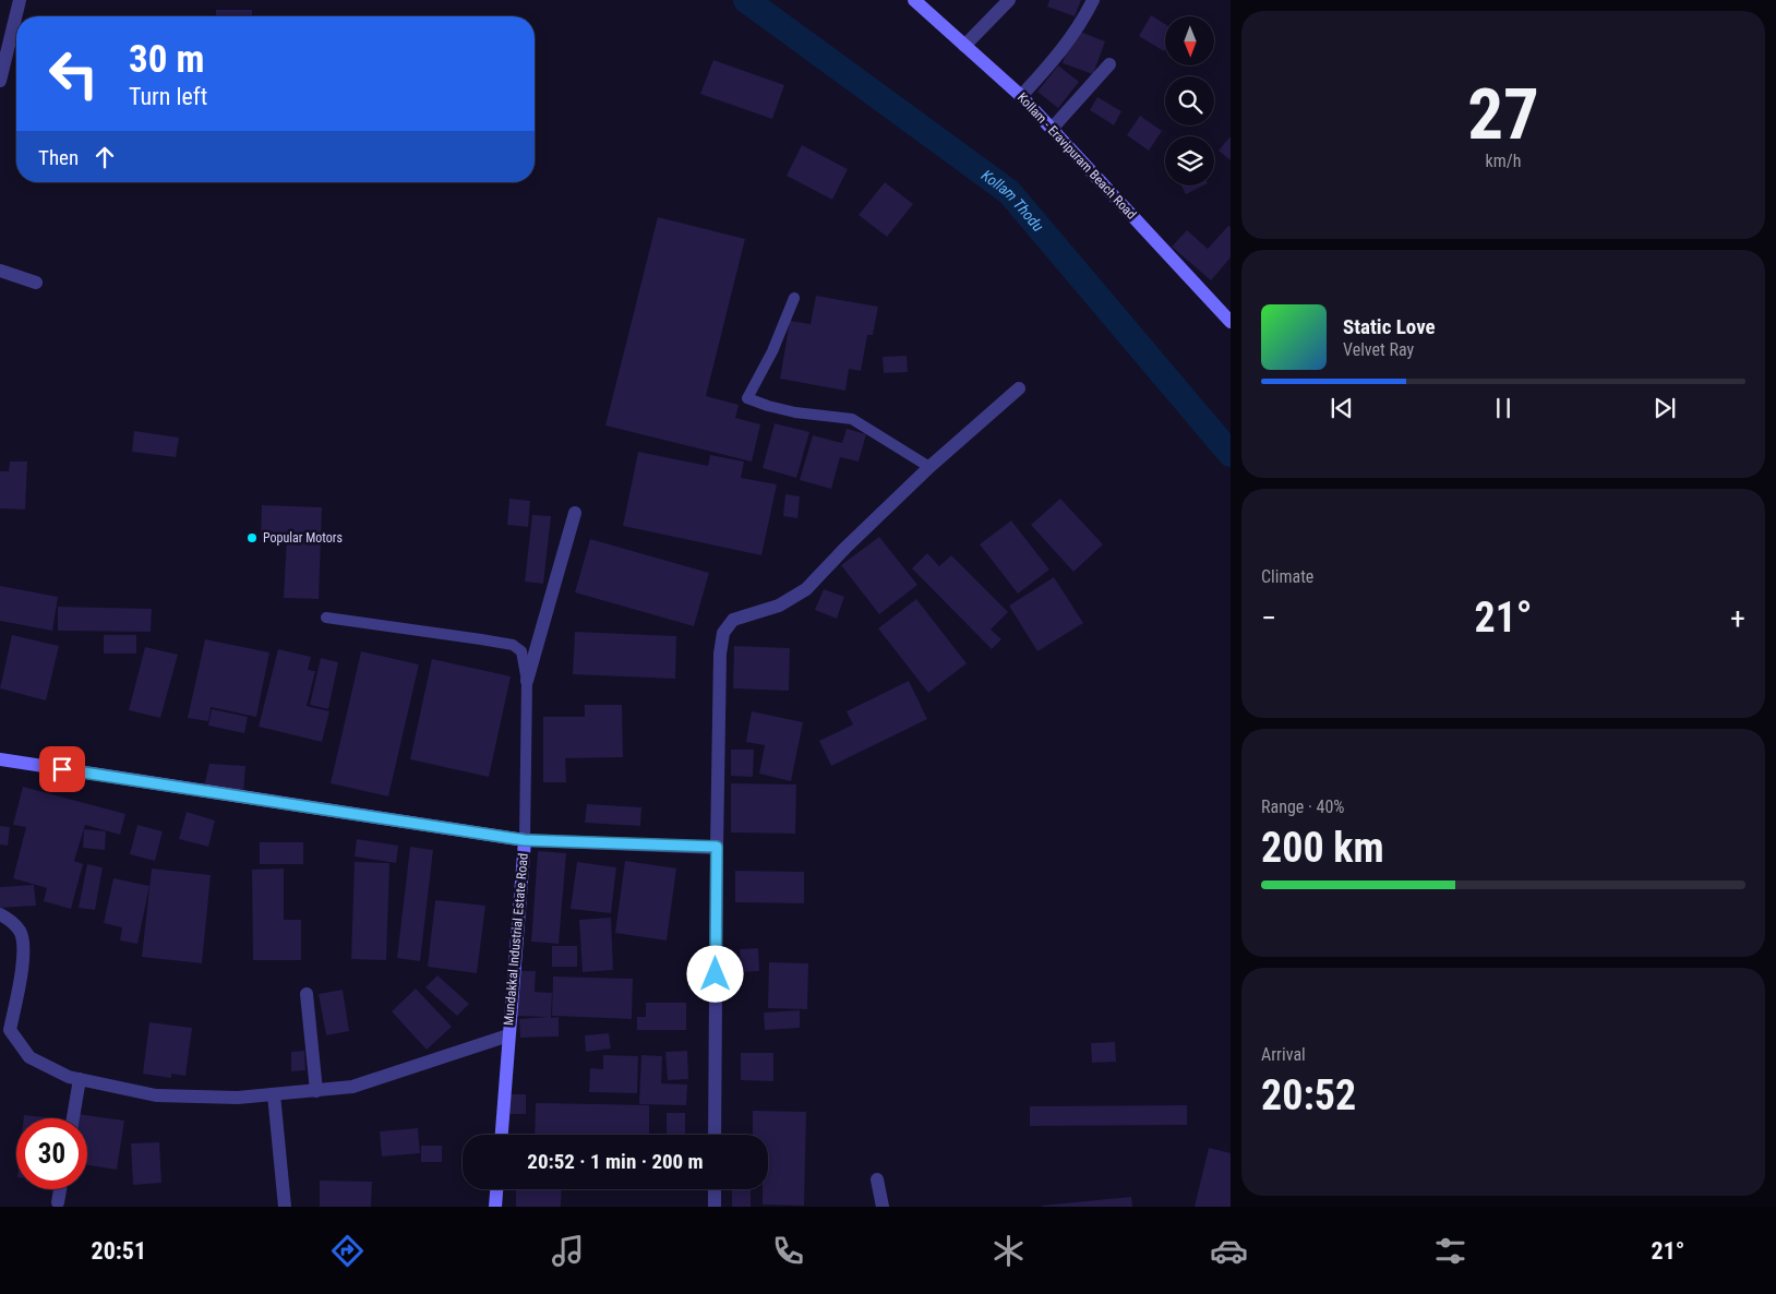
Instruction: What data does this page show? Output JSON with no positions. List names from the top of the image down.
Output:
{
  "streets": {
    "street": ["Kollam - Eravipuram Beach Road", "Mundakkal Industrial Estate Road"]
  },
  "water": ["Kollam Thodu"],
  "places": ["Popular Motors"],
  "north": "bottom",
  "page": {
    "tile": [
      ["27", "km/h"],
      "Climate",
      ["Range · 40%", "200 km"],
      ["Arrival", "20:52"]
    ],
    "turn": ["30 m", "Turn left"],
    "then": "Then",
    "song": ["Static Love", "Velvet Ray"],
    "heat": ["−", "21°", "+"],
    "limit": "30",
    "trip": "20:52 · 1 min · 200 m",
    "tabs": ["20:51", "21°"]
  }
}
